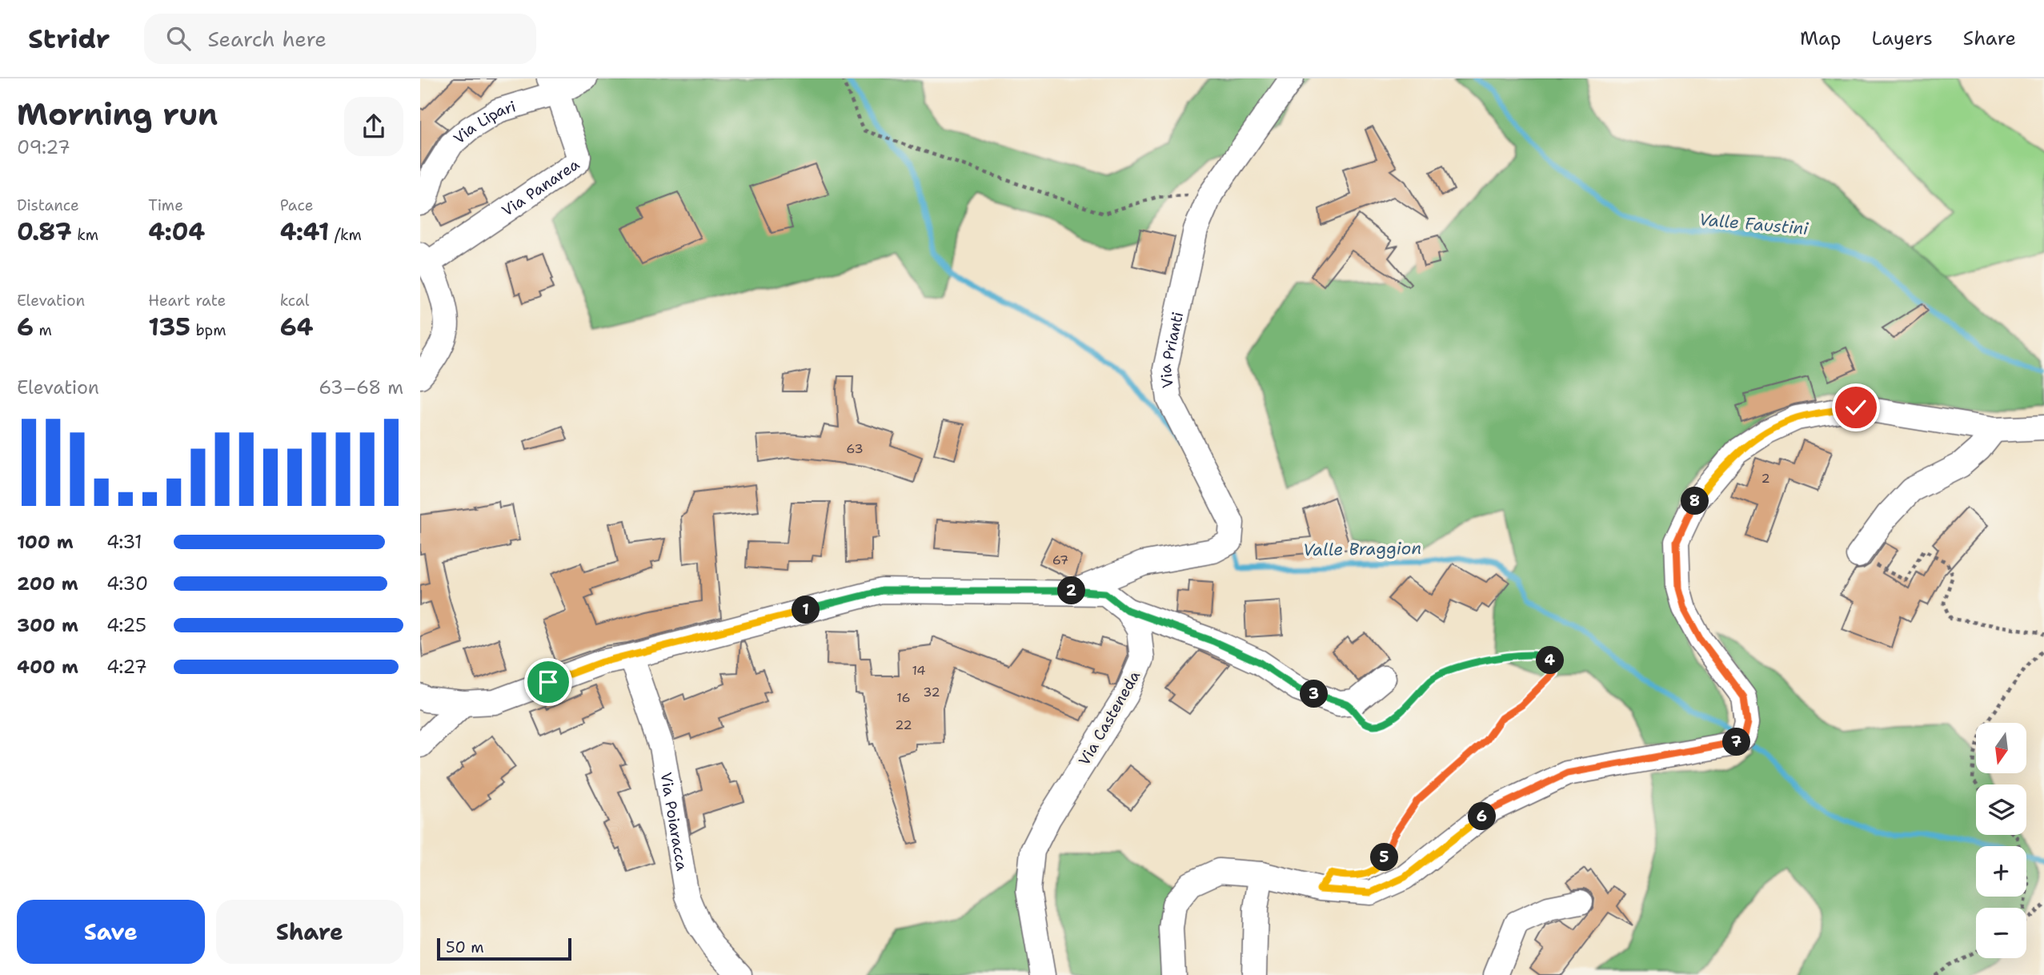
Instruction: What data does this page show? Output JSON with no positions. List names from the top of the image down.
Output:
{
  "streets": {
    "street": [
      "Via Lipari",
      "Via Panarea",
      "Via Prianti",
      "Via Casteneda",
      "Via Poiaracca"
    ]
  },
  "crossings": [
    ["Via Lipari", "Via Panarea"],
    ["Via Prianti", "Via Casteneda"],
    ["Via Casteneda", "Via Poiaracca"]
  ],
  "water": ["Valle Faustini", "Valle Braggion"],
  "house_numbers": [
    "63",
    "2",
    "67",
    "14",
    "32",
    "16",
    "22"
  ],
  "scale_bar": "50 m",
  "north": "bottom",
  "page": {
    "header": "Stridr",
    "search": "Search here",
    "nav": ["Map", "Layers", "Share"],
    "heading": ["Morning run", "09:27"],
    "stats": [
      ["Distance", "0.87 km"],
      ["Time", "4:04"],
      ["Pace", "4:41 /km"],
      ["Elevation", "6 m"],
      ["Heart rate", "135 bpm"],
      ["kcal", "64"]
    ],
    "chart": ["Elevation", "63–68 m"],
    "pins": [
      "8",
      "2",
      "1",
      "4",
      "3",
      "7",
      "6",
      "5"
    ],
    "list": [
      {
        "name": "100 m",
        "note": "4:31"
      },
      {
        "name": "200 m",
        "note": "4:30"
      },
      {
        "name": "300 m",
        "note": "4:25"
      },
      {
        "name": "400 m",
        "note": "4:27"
      }
    ],
    "map_buttons": ["+", "−"],
    "buttons": ["Save", "Share"],
    "scale": "50 m"
  }
}
